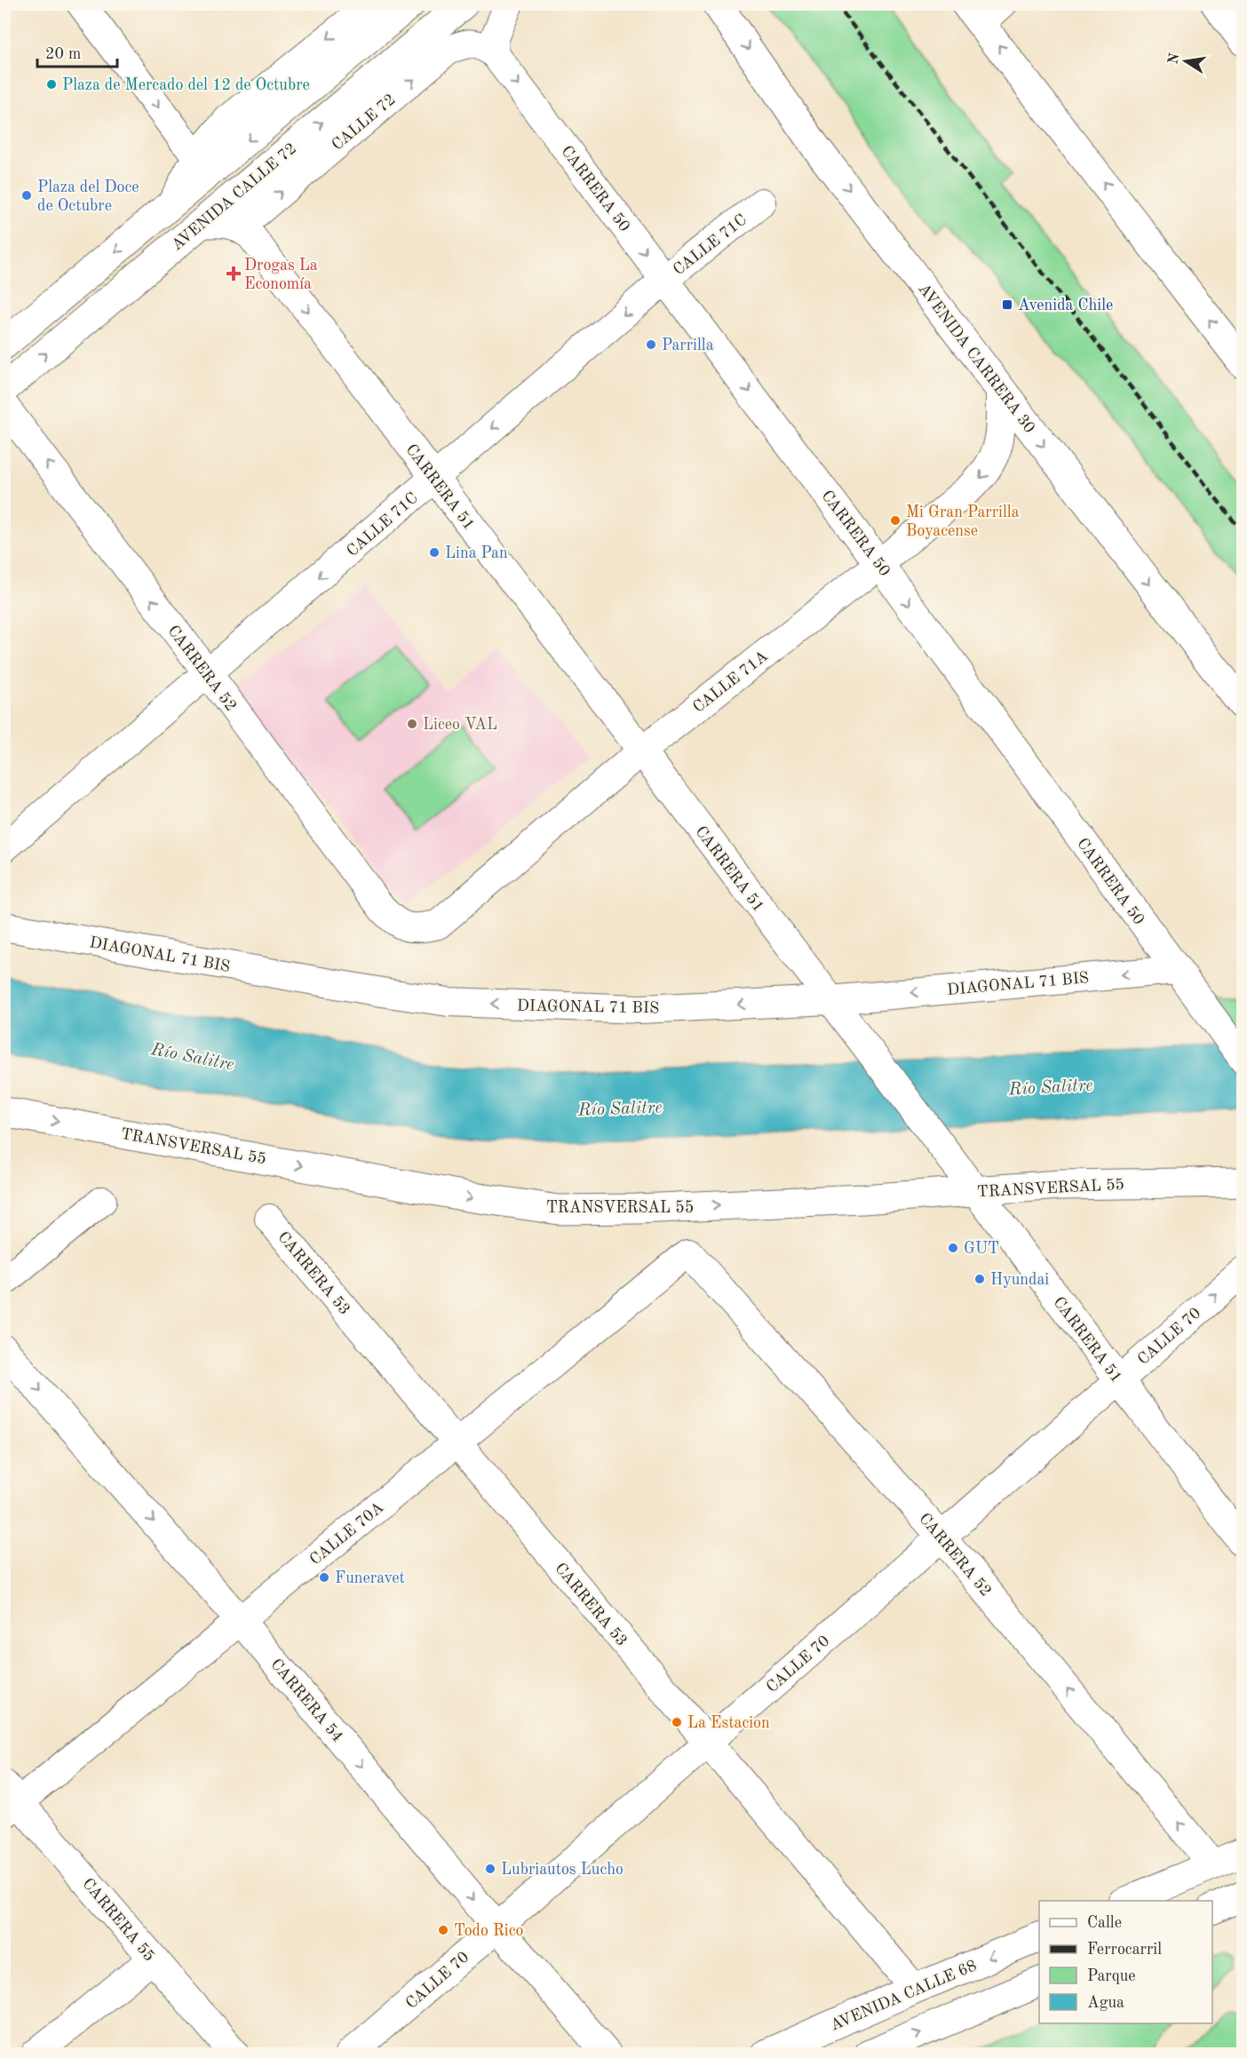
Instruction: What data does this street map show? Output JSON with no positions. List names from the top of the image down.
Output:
{
  "streets": {
    "main road": [
      "AVENIDA CALLE 72",
      "AVENIDA CARRERA 30",
      "TRANSVERSAL 55",
      "CARRERA 55",
      "AVENIDA CALLE 68"
    ],
    "street": [
      "CALLE 72",
      "CARRERA 50",
      "CALLE 71C",
      "CARRERA 51",
      "CARRERA 52",
      "CALLE 71A",
      "DIAGONAL 71 BIS",
      "CARRERA 53",
      "CALLE 70",
      "CALLE 70A",
      "CARRERA 54"
    ]
  },
  "crossings": [
    ["CALLE 72", "CARRERA 50"],
    ["CALLE 72", "CARRERA 51"],
    ["CARRERA 50", "CALLE 71C"],
    ["CARRERA 50", "CALLE 71A"],
    ["CARRERA 50", "DIAGONAL 71 BIS"],
    ["CALLE 71C", "CARRERA 51"],
    ["CALLE 71C", "CARRERA 52"],
    ["AVENIDA CARRERA 30", "CALLE 71A"],
    ["CARRERA 51", "CALLE 71A"],
    ["CARRERA 51", "DIAGONAL 71 BIS"],
    ["CARRERA 51", "TRANSVERSAL 55"],
    ["CARRERA 51", "CALLE 70"],
    ["CARRERA 52", "CALLE 71A"],
    ["CARRERA 52", "CALLE 70"],
    ["CARRERA 52", "CALLE 70A"],
    ["CARRERA 53", "CALLE 70"],
    ["CARRERA 53", "CALLE 70A"],
    ["CARRERA 53", "AVENIDA CALLE 68"],
    ["CALLE 70", "CARRERA 54"],
    ["CALLE 70A", "CARRERA 54"],
    ["CALLE 70A", "CARRERA 55"]
  ],
  "one_way": [
    "CARRERA 50",
    "CALLE 71C",
    "CARRERA 52",
    "DIAGONAL 71 BIS",
    "TRANSVERSAL 55",
    "CARRERA 54"
  ],
  "water": ["Río Salitre"],
  "places": {
    "other": [
      "Plaza de Mercado del 12 de Octubre",
      "Plaza del Doce de Octubre",
      "Parrilla",
      "Mi Gran Parrilla Boyacense",
      "Lina Pan",
      "Liceo VAL",
      "GUT",
      "Hyundai",
      "Funeravet",
      "La Estacion",
      "Lubriautos Lucho",
      "Todo Rico"
    ],
    "health": ["Drogas La Economía"],
    "transit": ["Avenida Chile"]
  },
  "legend": [
    "Calle",
    "Ferrocarril",
    "Parque",
    "Agua"
  ],
  "scale_bar": "20 m",
  "north": "left"
}
